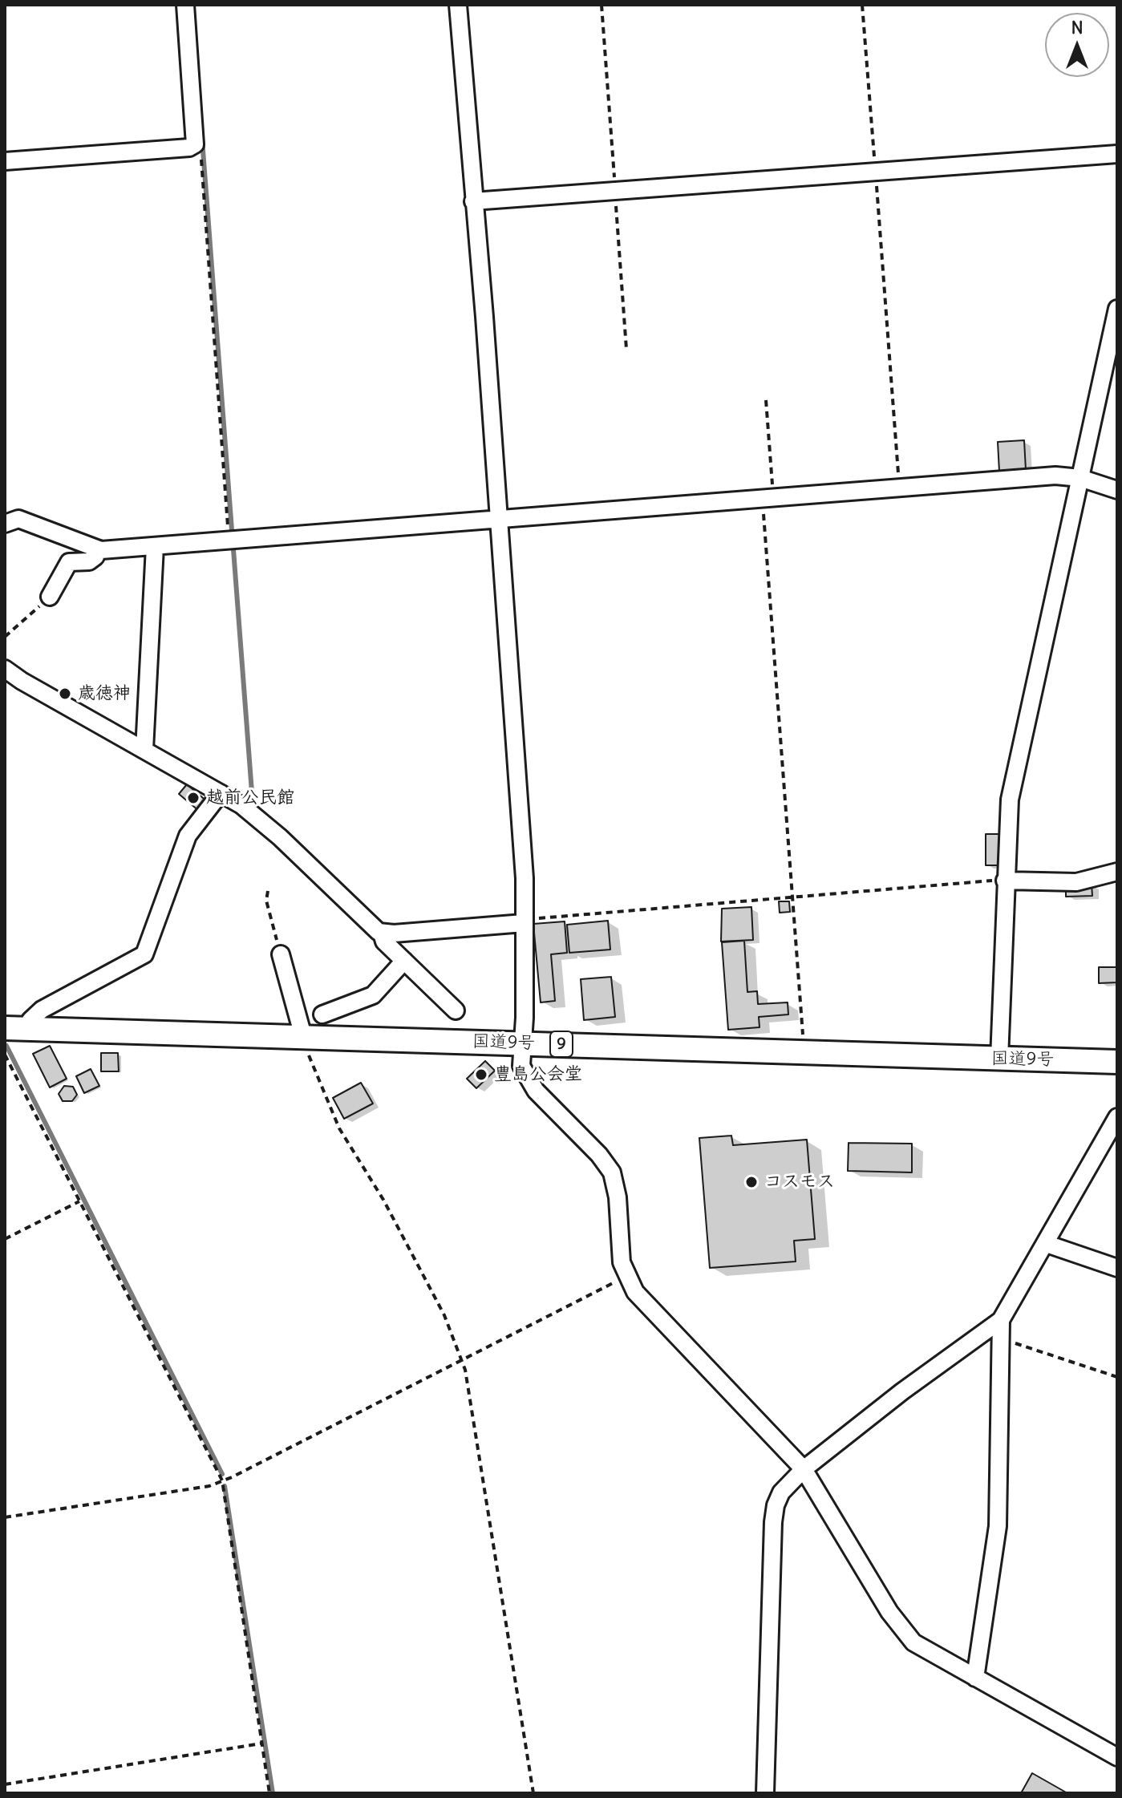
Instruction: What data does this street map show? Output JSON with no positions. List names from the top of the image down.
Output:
{
  "streets": {
    "highway": ["国道9号", "9"]
  },
  "places": [
    "歳徳神",
    "越前公民館",
    "豊島公会堂",
    "コスモス"
  ],
  "north": "top"
}
